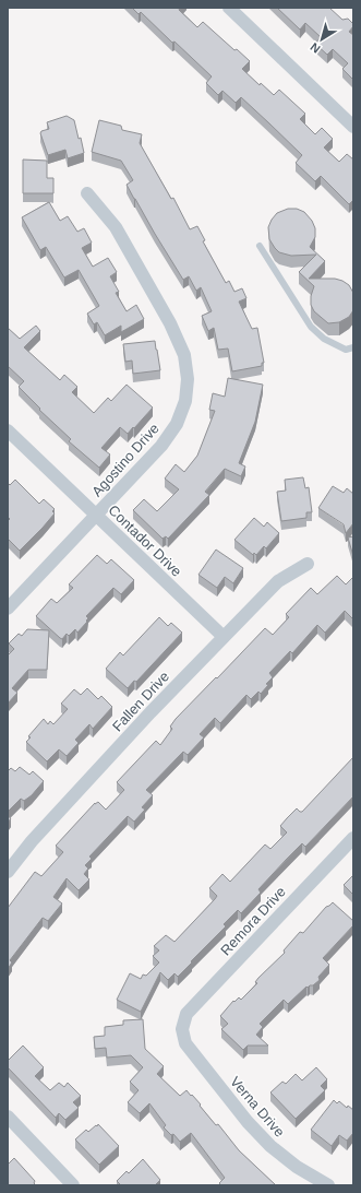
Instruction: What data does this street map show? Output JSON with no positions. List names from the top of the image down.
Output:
{
  "streets": {
    "street": [
      "Agostino Drive",
      "Contador Drive",
      "Fallen Drive",
      "Remora Drive",
      "Verna Drive"
    ]
  },
  "crossings": [
    ["Agostino Drive", "Contador Drive"],
    ["Contador Drive", "Fallen Drive"],
    ["Remora Drive", "Verna Drive"]
  ],
  "north": "bottom left"
}
